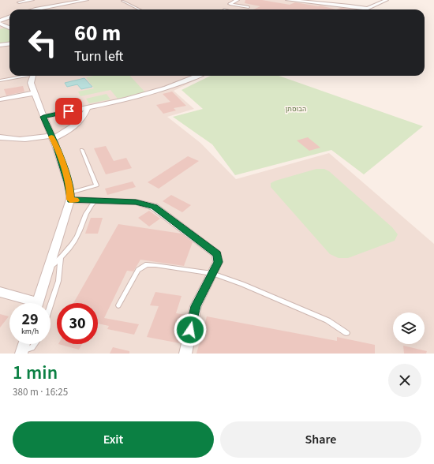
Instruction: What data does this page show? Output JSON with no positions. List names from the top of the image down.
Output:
{
  "parks": ["הבוסתן"],
  "page": {
    "turn": ["60 m", "Turn left"],
    "speed": "29 km/h",
    "limit": "30",
    "heading": ["1 min", "380 m · 16:25"],
    "buttons": ["Exit", "Share"]
  }
}
